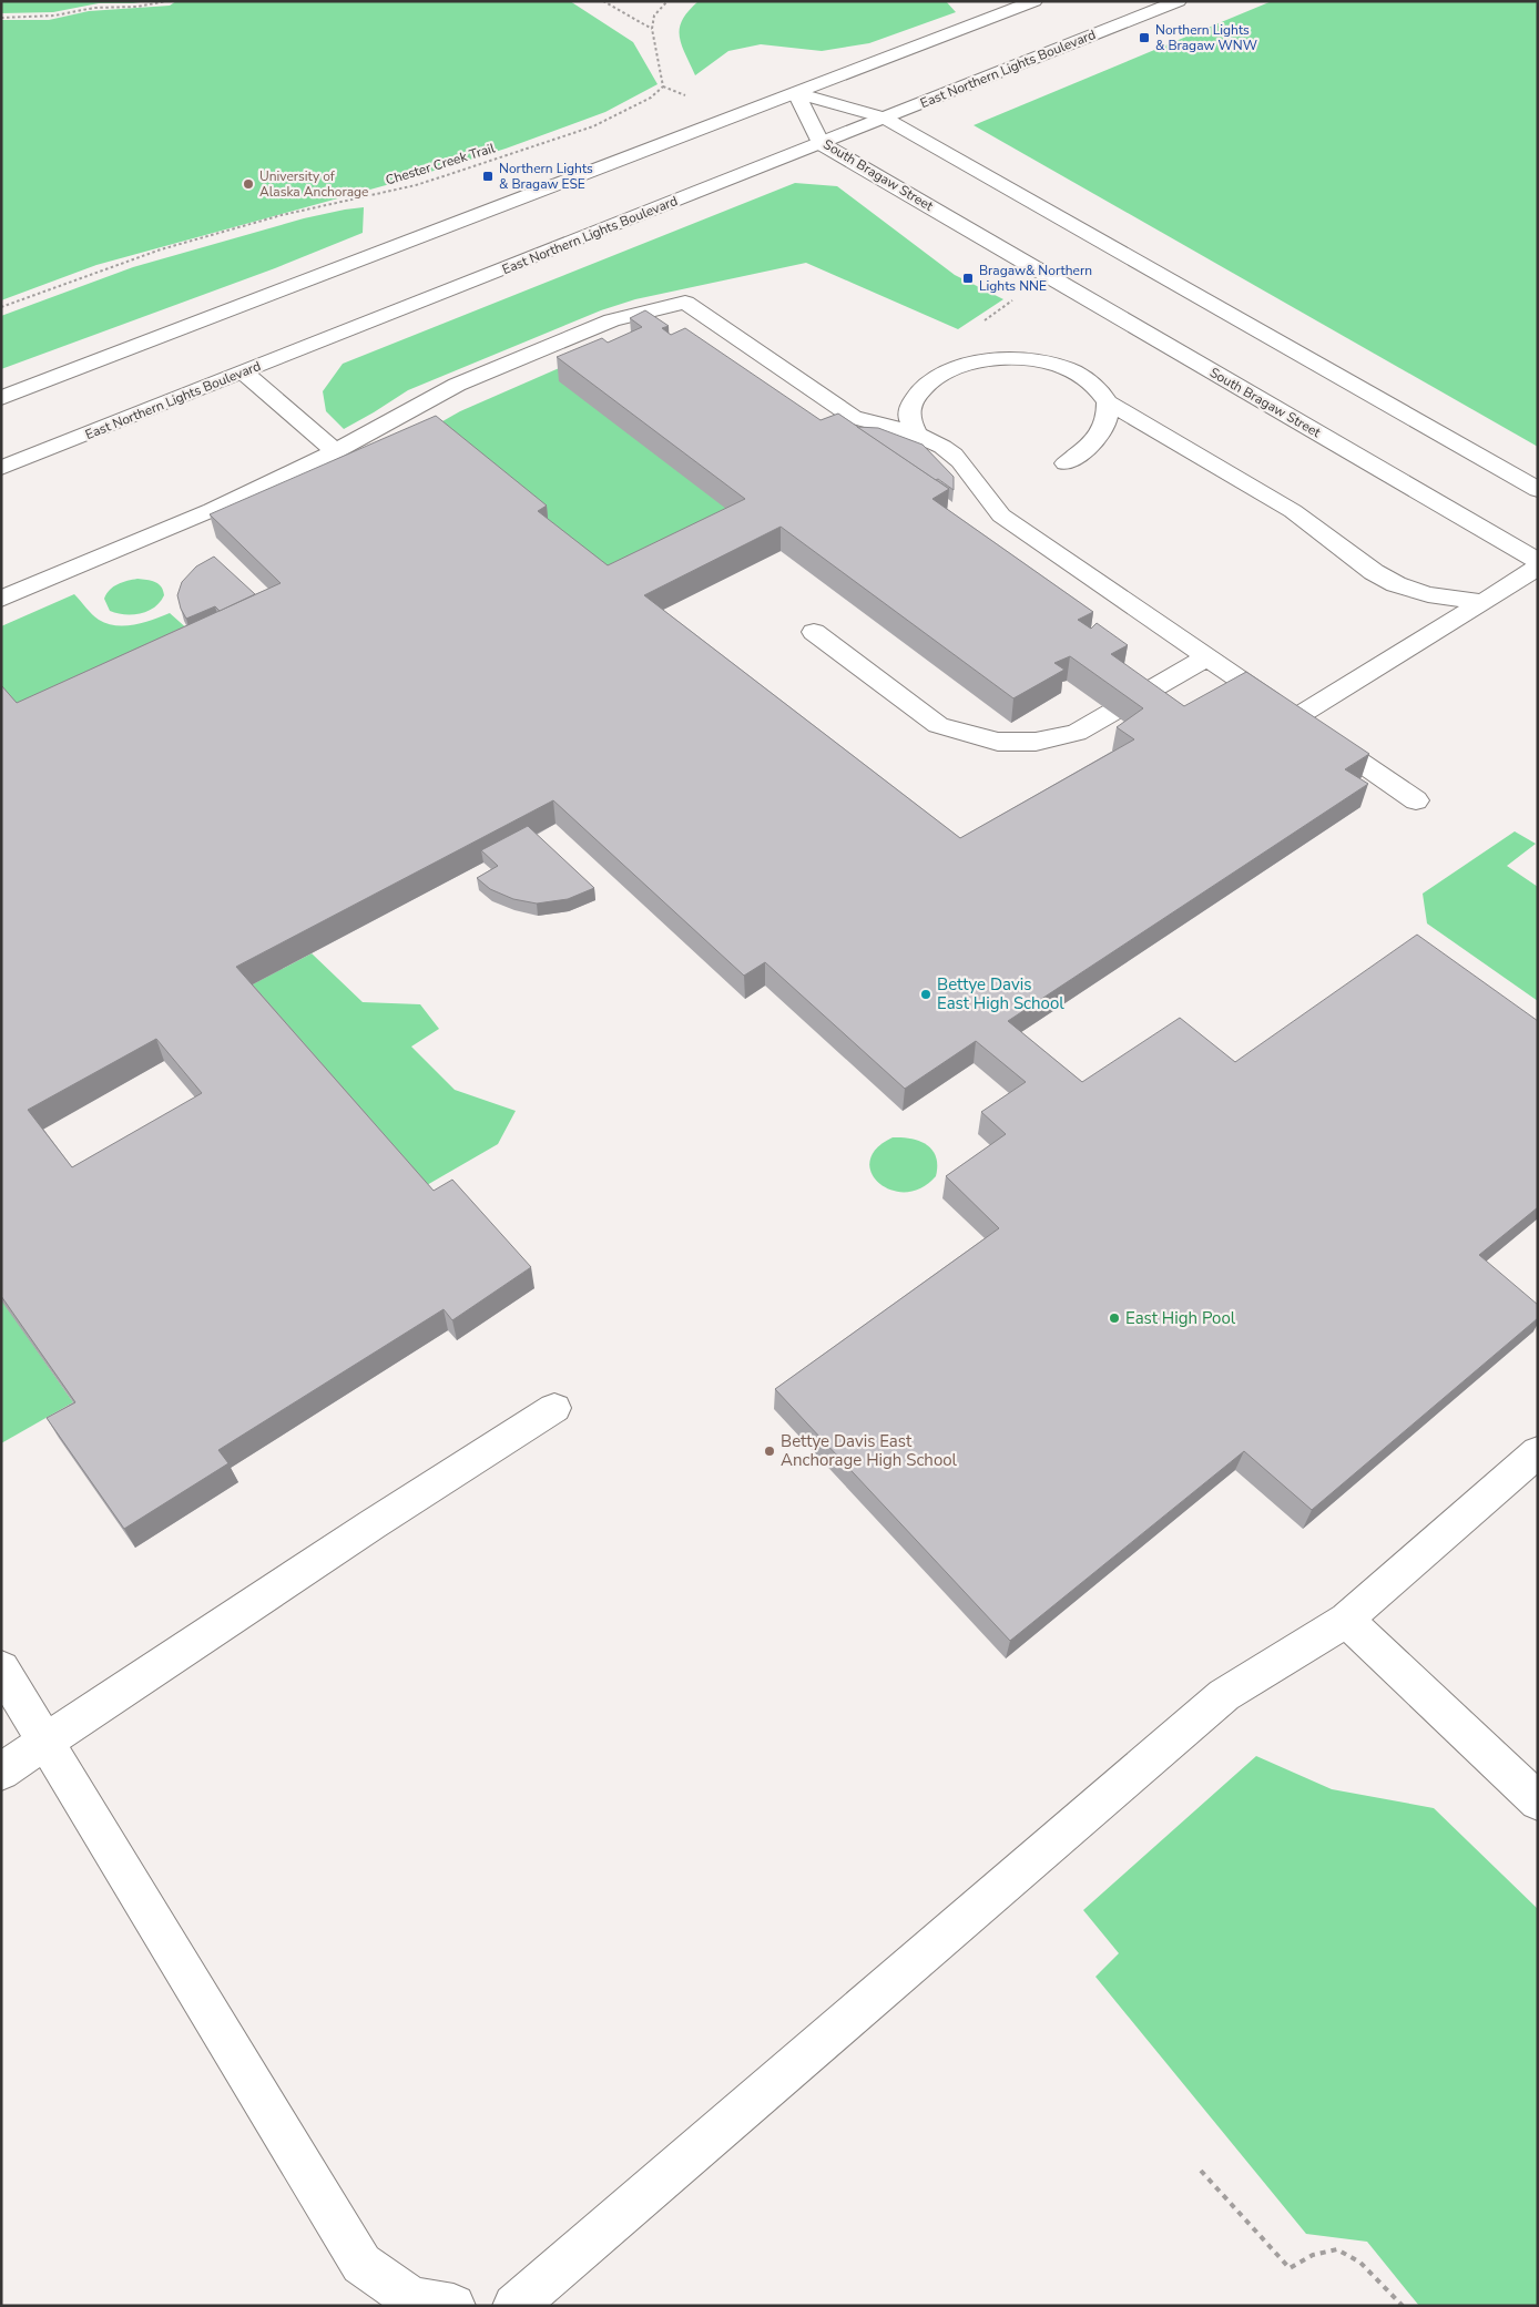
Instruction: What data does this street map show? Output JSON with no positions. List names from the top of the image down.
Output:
{
  "streets": {
    "main road": ["East Northern Lights Boulevard", "South Bragaw Street"],
    "path": ["Chester Creek Trail"]
  },
  "crossings": [
    ["East Northern Lights Boulevard", "South Bragaw Street"]
  ],
  "places": {
    "transit": ["Northern Lights & Bragaw WNW", "Northern Lights & Bragaw ESE", "Bragaw& Northern Lights NNE"],
    "other": [
      "University of Alaska Anchorage",
      "Bettye Davis East High School",
      "East High Pool",
      "Bettye Davis East Anchorage High School"
    ]
  }
}
